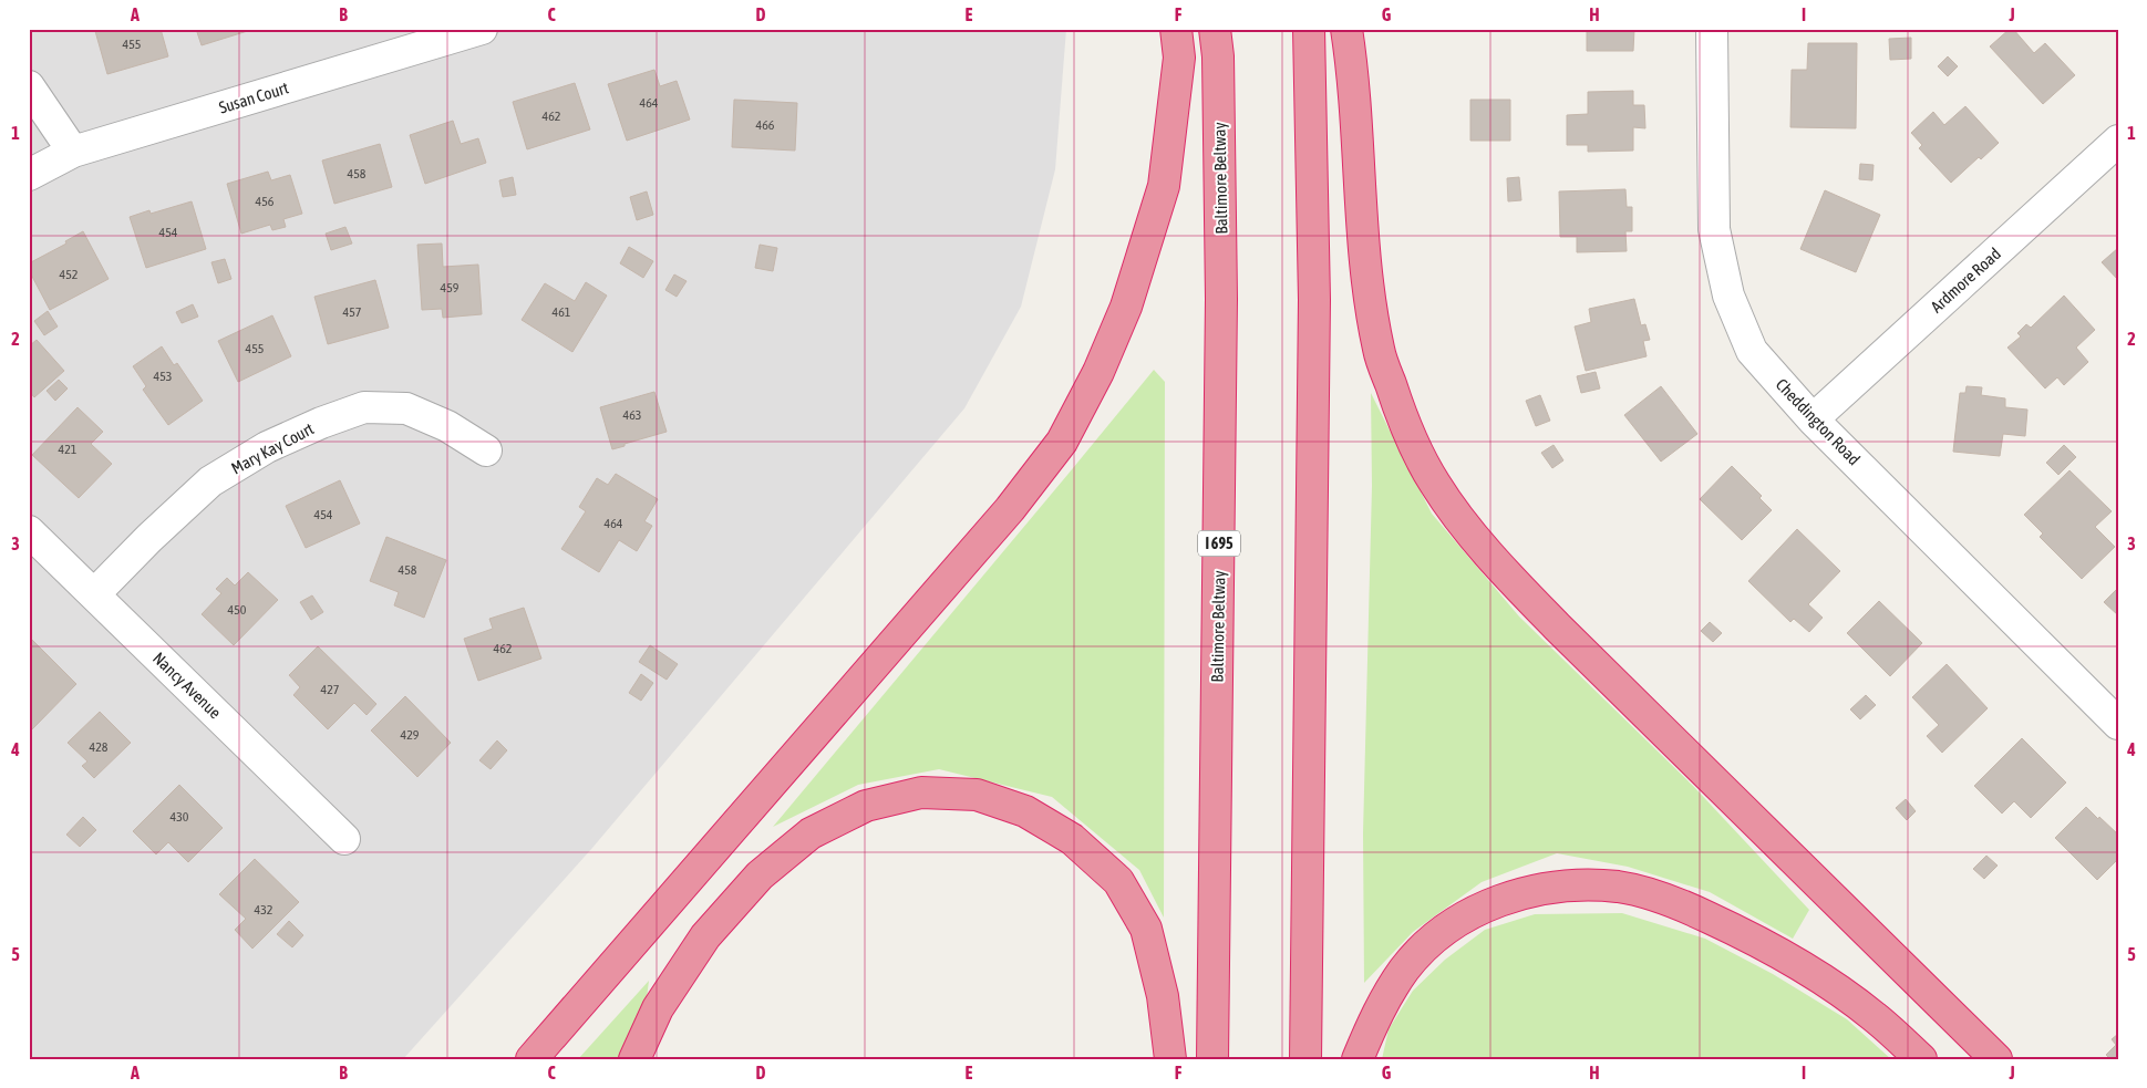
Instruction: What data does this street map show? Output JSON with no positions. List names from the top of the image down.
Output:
{
  "streets": {
    "highway": ["Baltimore Beltway", "I 695"],
    "street": [
      "Susan Court",
      "Ardmore Road",
      "Cheddington Road",
      "Mary Kay Court",
      "Nancy Avenue"
    ]
  },
  "crossings": [
    ["Ardmore Road", "Cheddington Road"],
    ["Mary Kay Court", "Nancy Avenue"]
  ],
  "house_numbers": [
    "455",
    "464",
    "462",
    "466",
    "458",
    "456",
    "454",
    "452",
    "459",
    "457",
    "461",
    "455",
    "453",
    "463",
    "421",
    "454",
    "464",
    "458",
    "450",
    "462",
    "427",
    "429",
    "428",
    "430",
    "432"
  ],
  "grid": {
    "columns": [
      "A",
      "B",
      "C",
      "D",
      "E",
      "F",
      "G",
      "H",
      "I",
      "J"
    ],
    "rows": [
      "1",
      "2",
      "3",
      "4",
      "5"
    ]
  }
}
